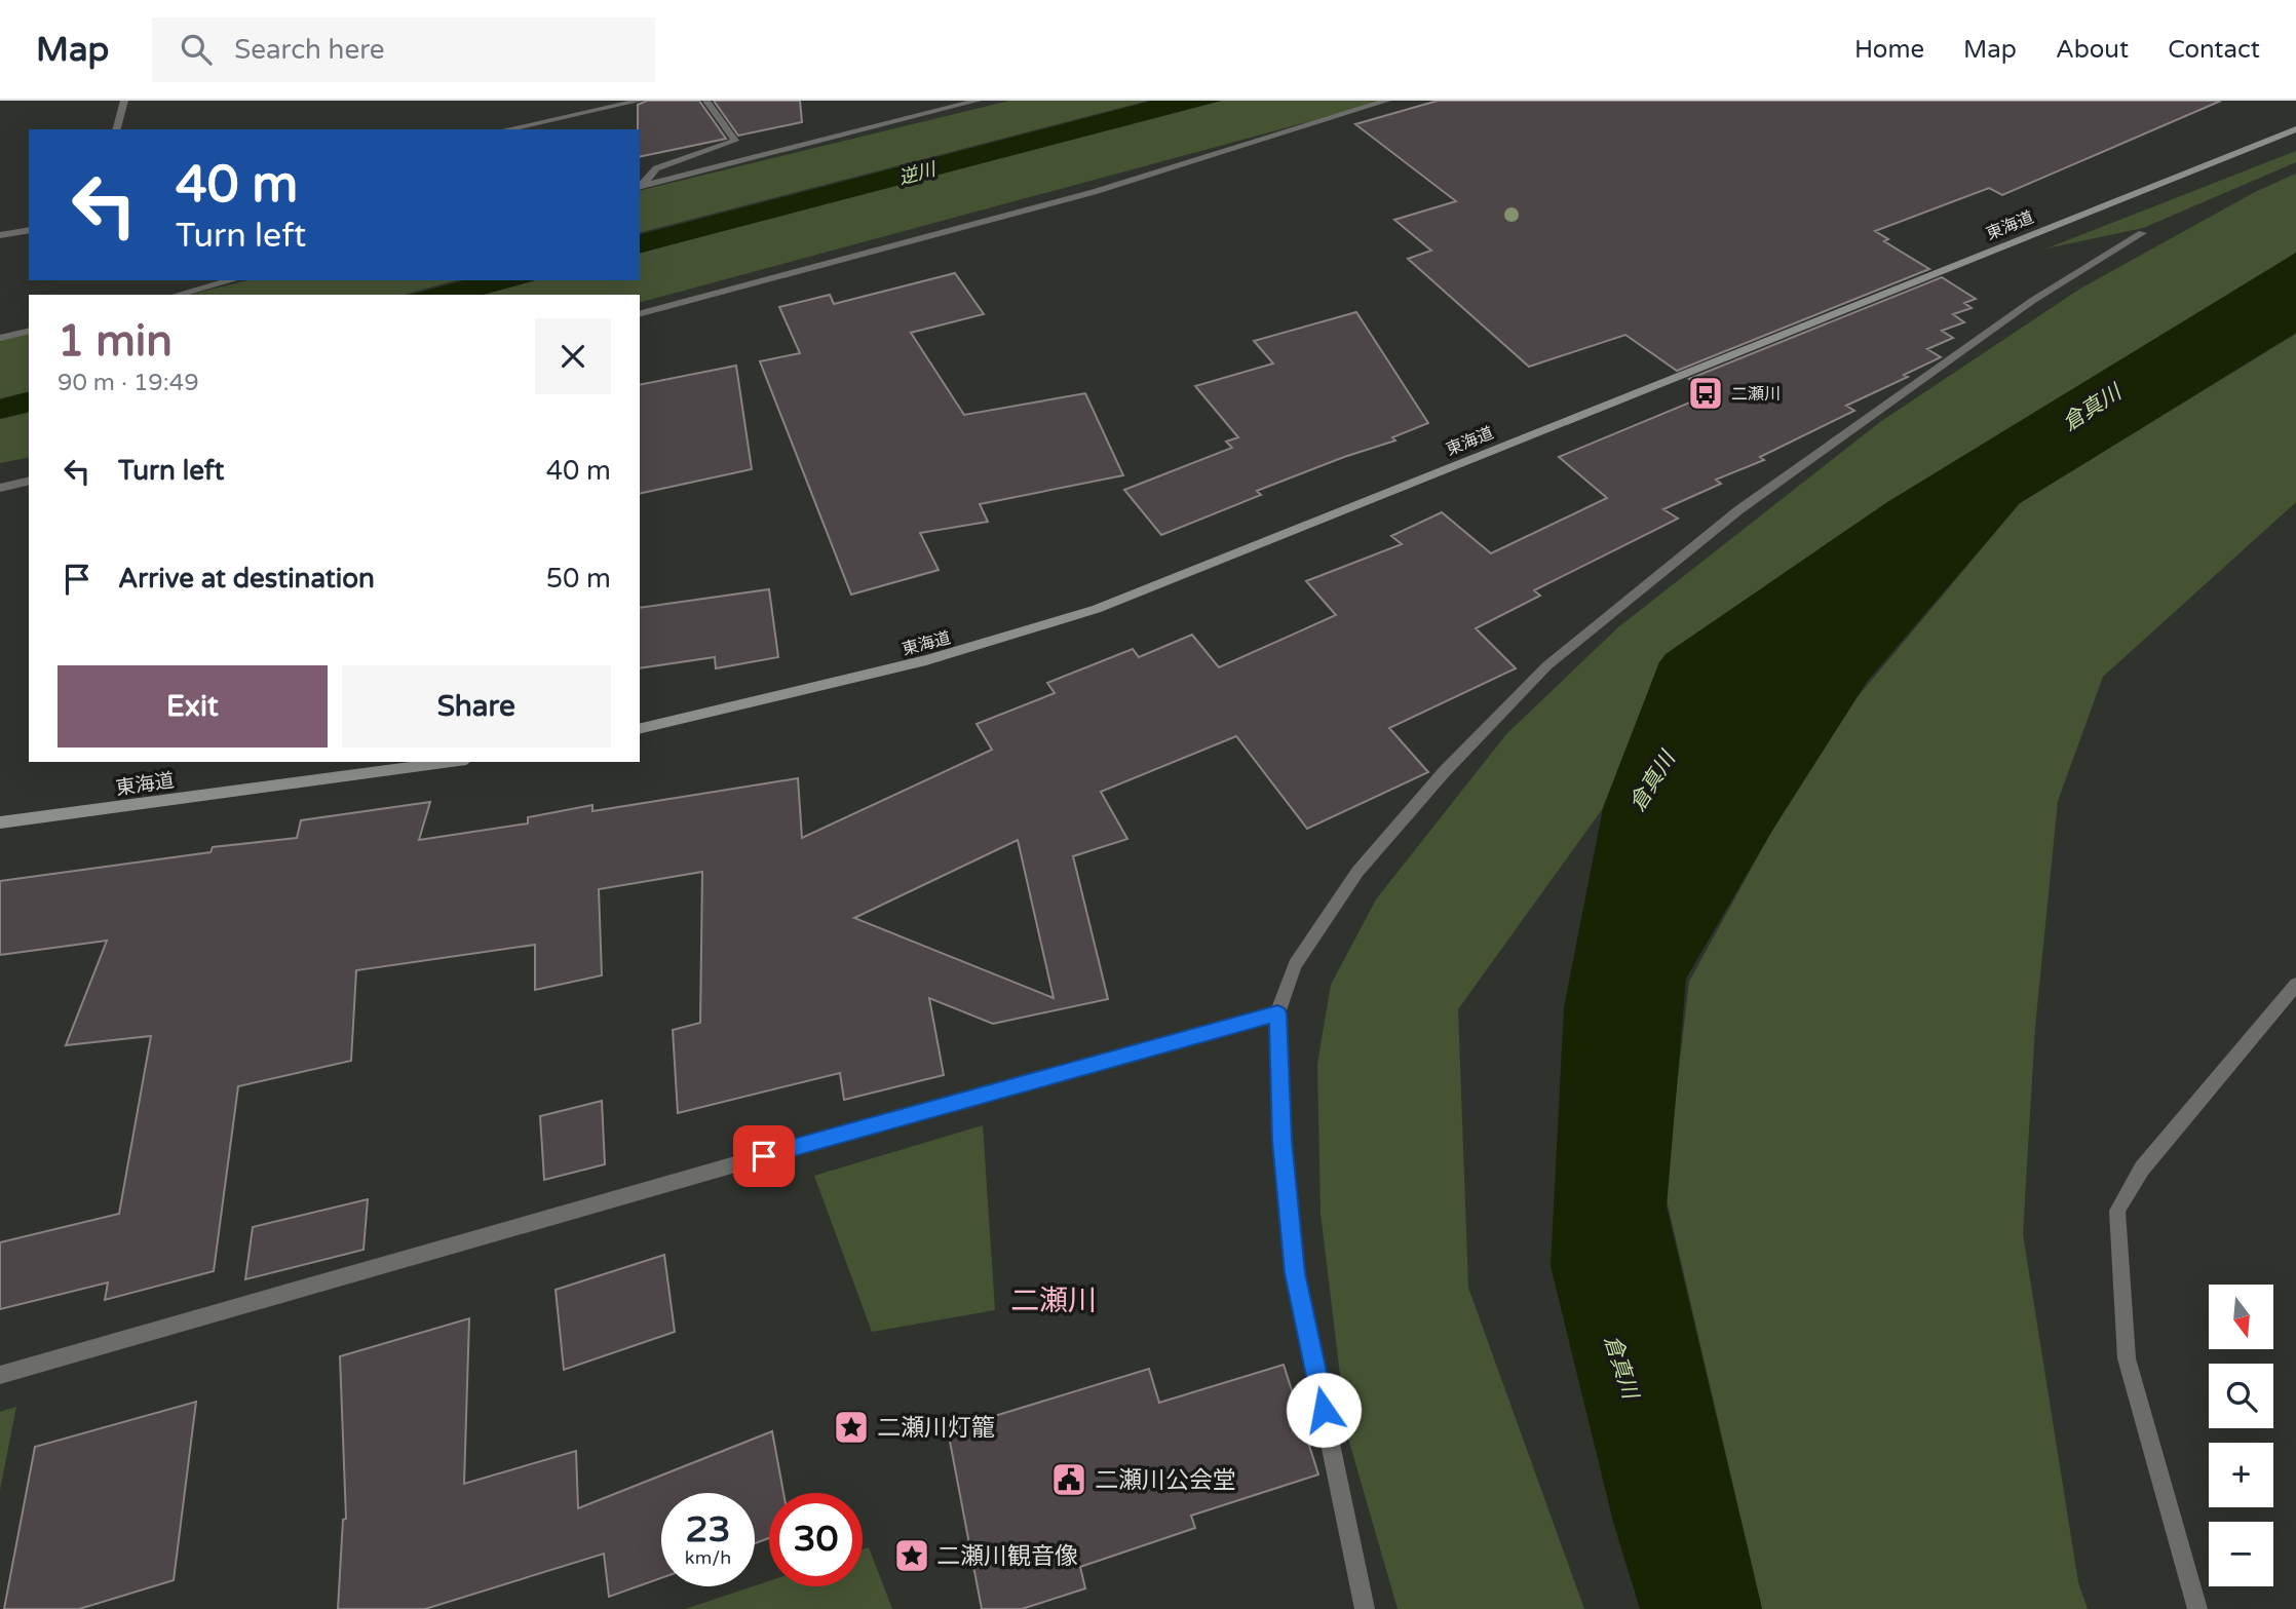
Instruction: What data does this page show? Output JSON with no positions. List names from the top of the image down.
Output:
{
  "streets": {
    "main road": ["東海道"]
  },
  "districts": ["二瀬川"],
  "water": ["逆川", "倉真川"],
  "places": {
    "bus stop": ["二瀬川"],
    "place": ["二瀬川灯籠", "二瀬川観音像"],
    "public building": ["二瀬川公会堂"]
  },
  "north": "bottom",
  "page": {
    "header": "Map",
    "search": "Search here",
    "nav": [
      "Home",
      "Map",
      "About",
      "Contact"
    ],
    "turn": ["40 m", "Turn left"],
    "heading": ["1 min", "90 m · 19:49"],
    "list": [
      {
        "name": "Turn left",
        "value": "40 m"
      },
      {
        "name": "Arrive at destination",
        "value": "50 m"
      }
    ],
    "buttons": ["Exit", "Share"],
    "map_buttons": ["+", "−"],
    "speed": "23 km/h",
    "limit": "30"
  }
}
